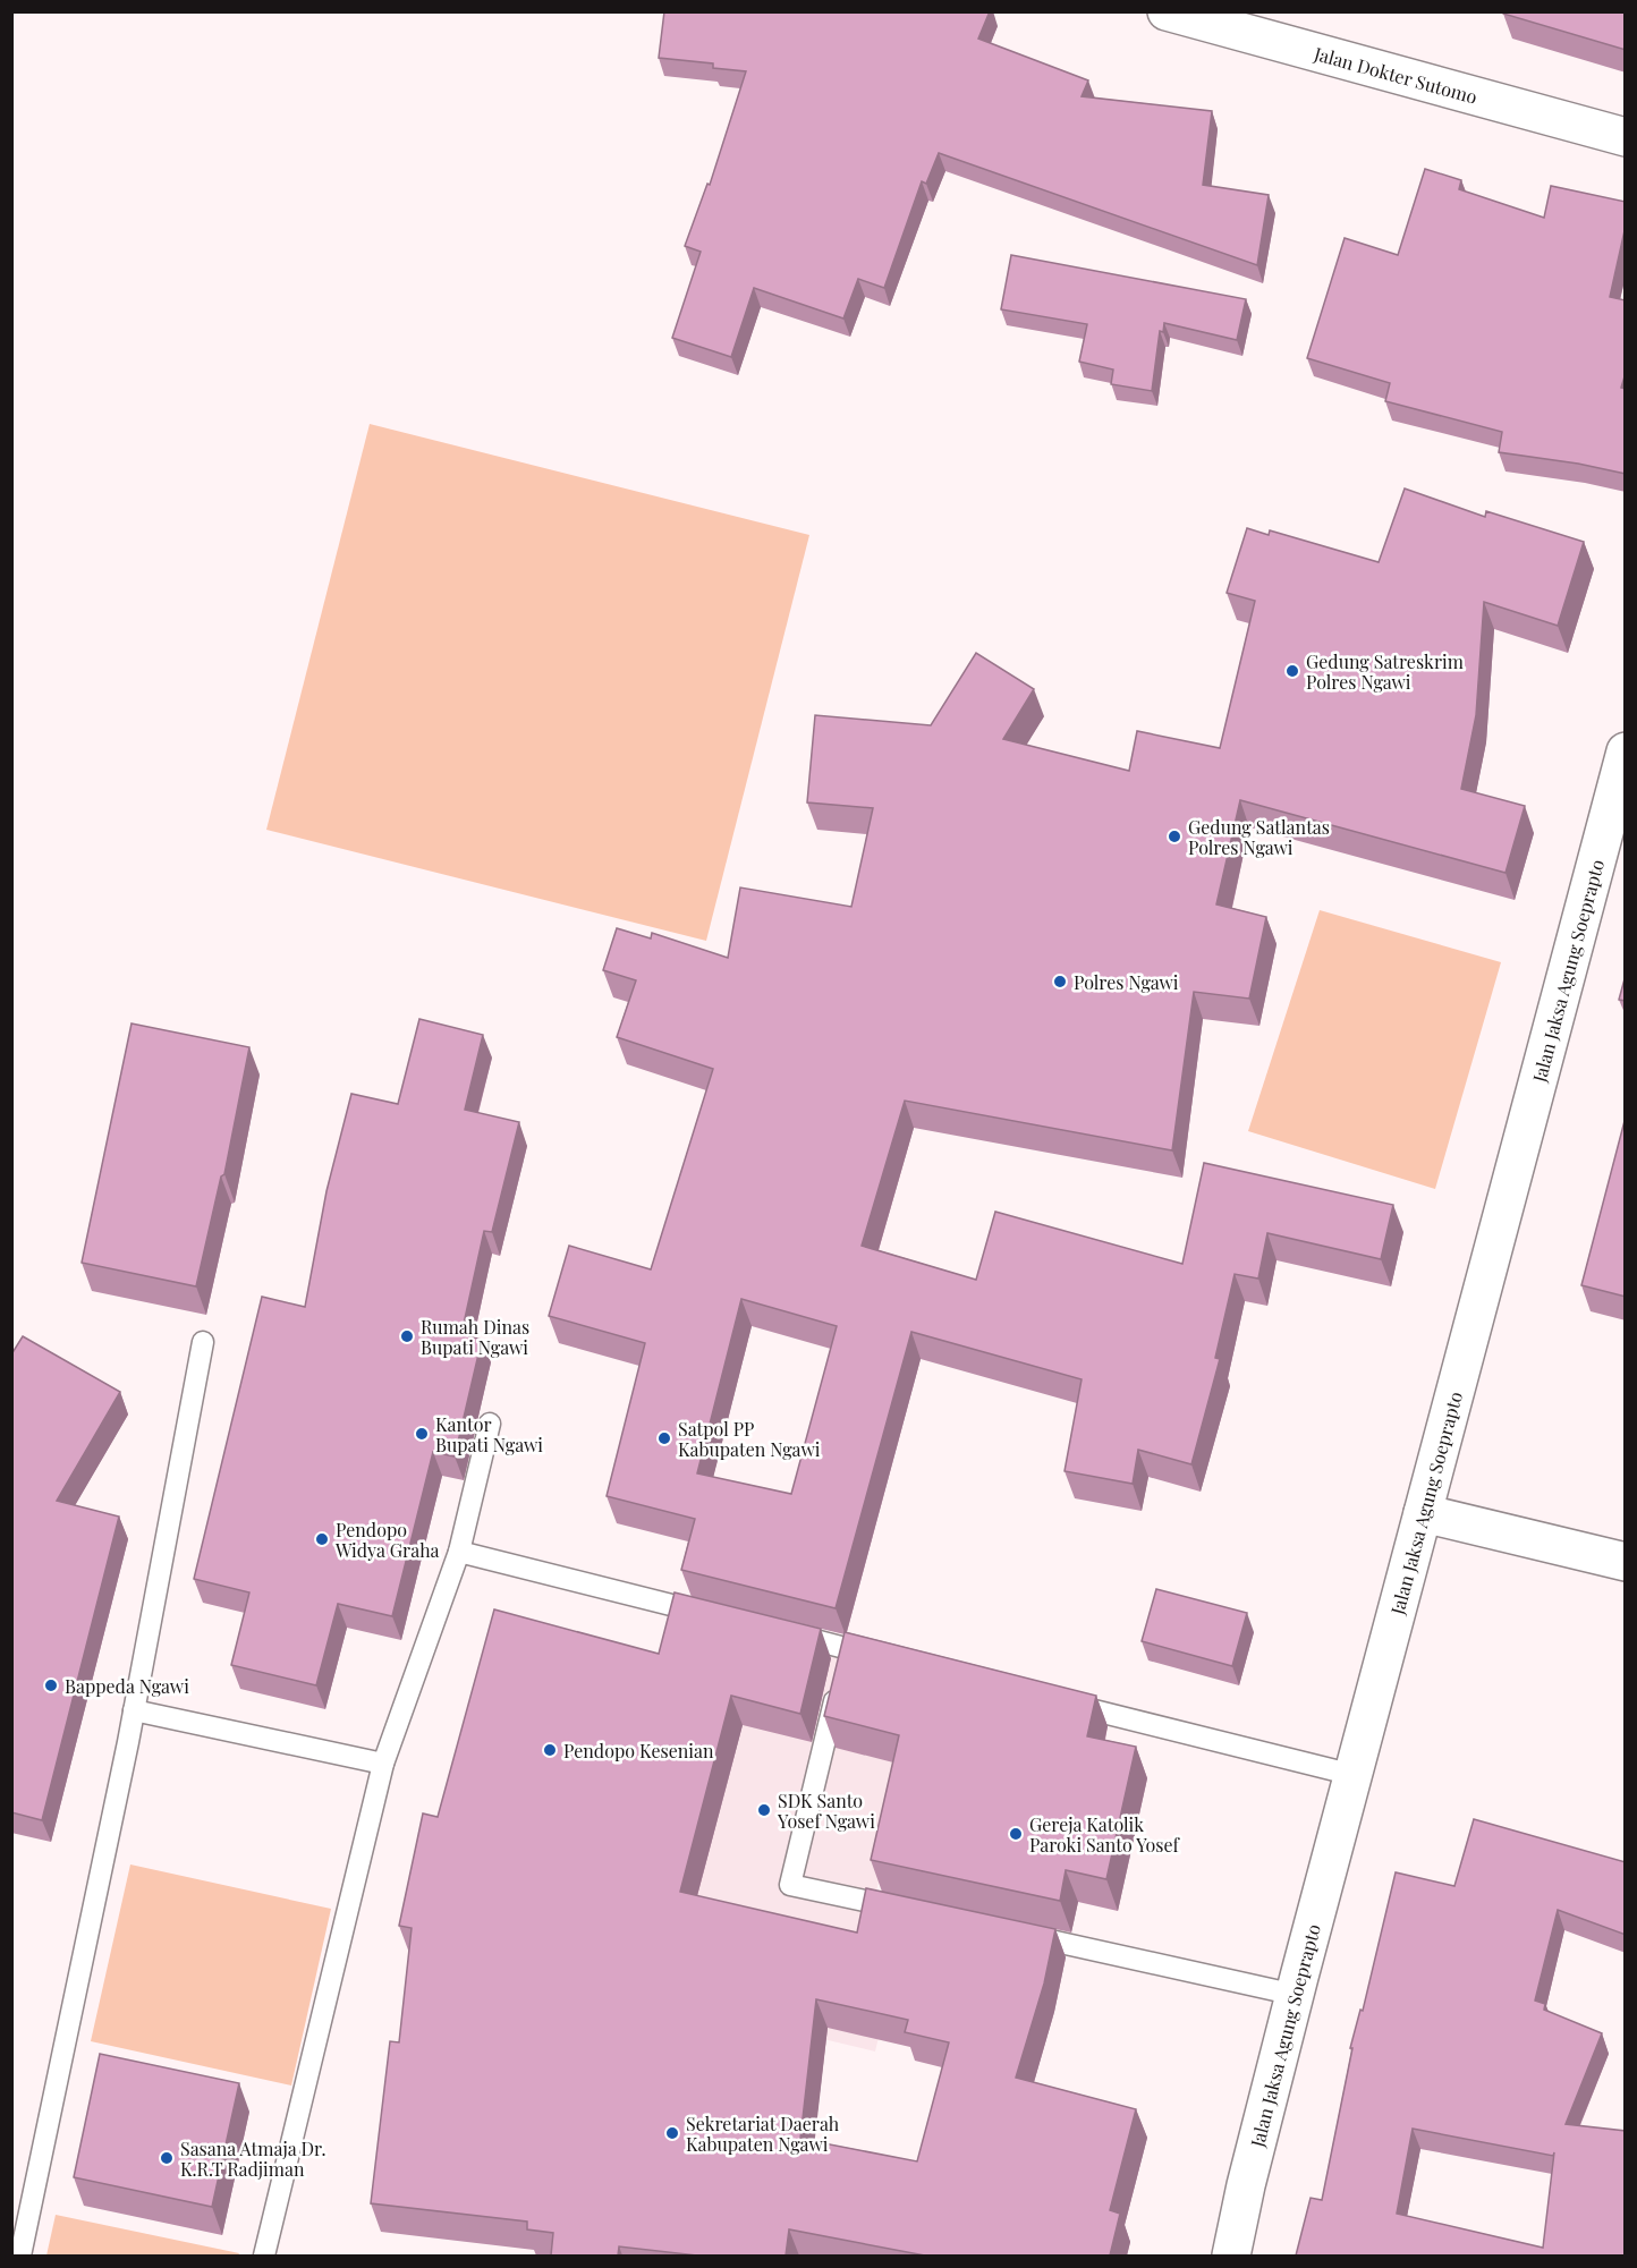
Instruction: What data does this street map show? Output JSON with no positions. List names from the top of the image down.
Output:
{
  "streets": {
    "main road": ["Jalan Dokter Sutomo", "Jalan Jaksa Agung Soeprapto"]
  },
  "places": [
    "Gedung Satreskrim Polres Ngawi",
    "Gedung Satlantas Polres Ngawi",
    "Polres Ngawi",
    "Rumah Dinas Bupati Ngawi",
    "Kantor Bupati Ngawi",
    "Satpol PP Kabupaten Ngawi",
    "Pendopo Widya Graha",
    "Bappeda Ngawi",
    "Pendopo Kesenian",
    "SDK Santo Yosef Ngawi",
    "Gereja Katolik Paroki Santo Yosef",
    "Sekretariat Daerah Kabupaten Ngawi",
    "Sasana Atmaja Dr. K.R.T Radjiman"
  ]
}
